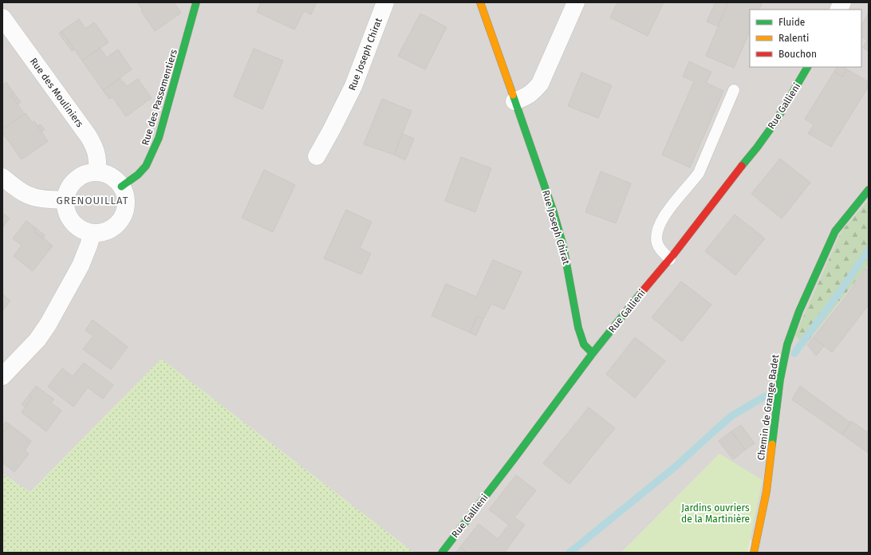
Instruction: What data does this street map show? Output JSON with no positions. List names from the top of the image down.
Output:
{
  "streets": {
    "street": [
      "Rue Joseph Chirat",
      "Rue des Mouliniers",
      "Rue des Passementiers",
      "Rue Gallieni",
      "Chemin de Grange Badet"
    ]
  },
  "crossings": [
    ["Rue Joseph Chirat", "Rue Gallieni"],
    ["Rue des Mouliniers", "Rue des Passementiers"]
  ],
  "districts": ["GRENOUILLAT"],
  "parks": ["Jardins ouvriers de la Martinière"],
  "legend": ["Fluide", "Ralenti", "Bouchon"]
}
